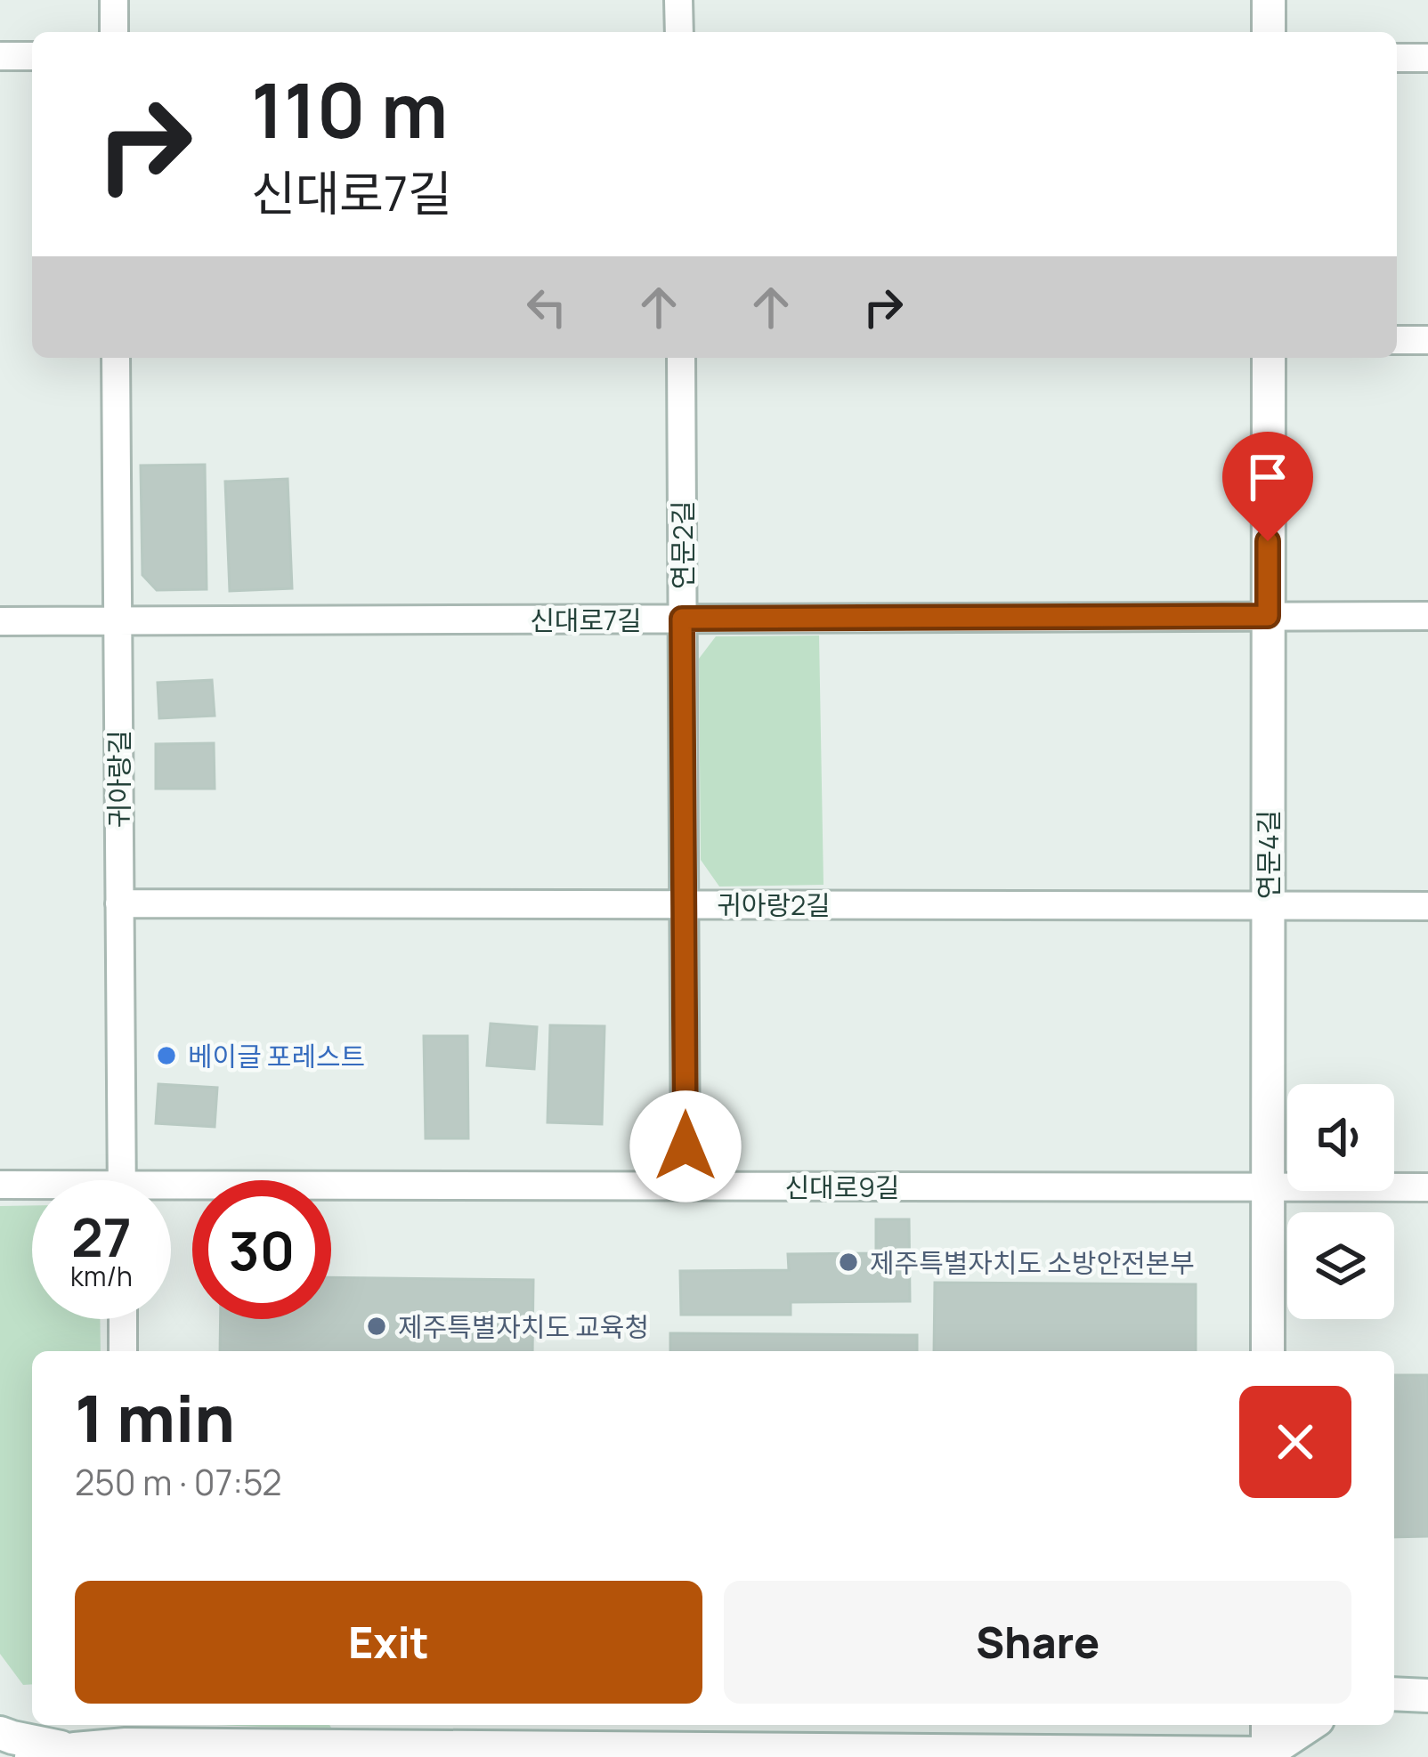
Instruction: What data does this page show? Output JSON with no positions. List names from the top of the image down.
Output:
{
  "streets": {
    "main road": ["연문4길"],
    "street": [
      "연문2길",
      "신대로7길",
      "귀아랑길",
      "귀아랑2길",
      "신대로9길"
    ]
  },
  "crossings": [
    ["연문2길", "신대로7길"],
    ["연문2길", "귀아랑2길"],
    ["연문2길", "신대로9길"],
    ["신대로7길", "귀아랑길"],
    ["신대로7길", "연문4길"],
    ["귀아랑길", "귀아랑2길"],
    ["연문4길", "귀아랑2길"],
    ["연문4길", "신대로9길"]
  ],
  "places": ["베이글 포레스트", "제주특별자치도 소방안전본부", "제주특별자치도 교육청"],
  "page": {
    "turn": ["110 m", "신대로7길"],
    "speed": "27 km/h",
    "limit": "30",
    "heading": ["1 min", "250 m · 07:52"],
    "buttons": ["Exit", "Share"]
  }
}
